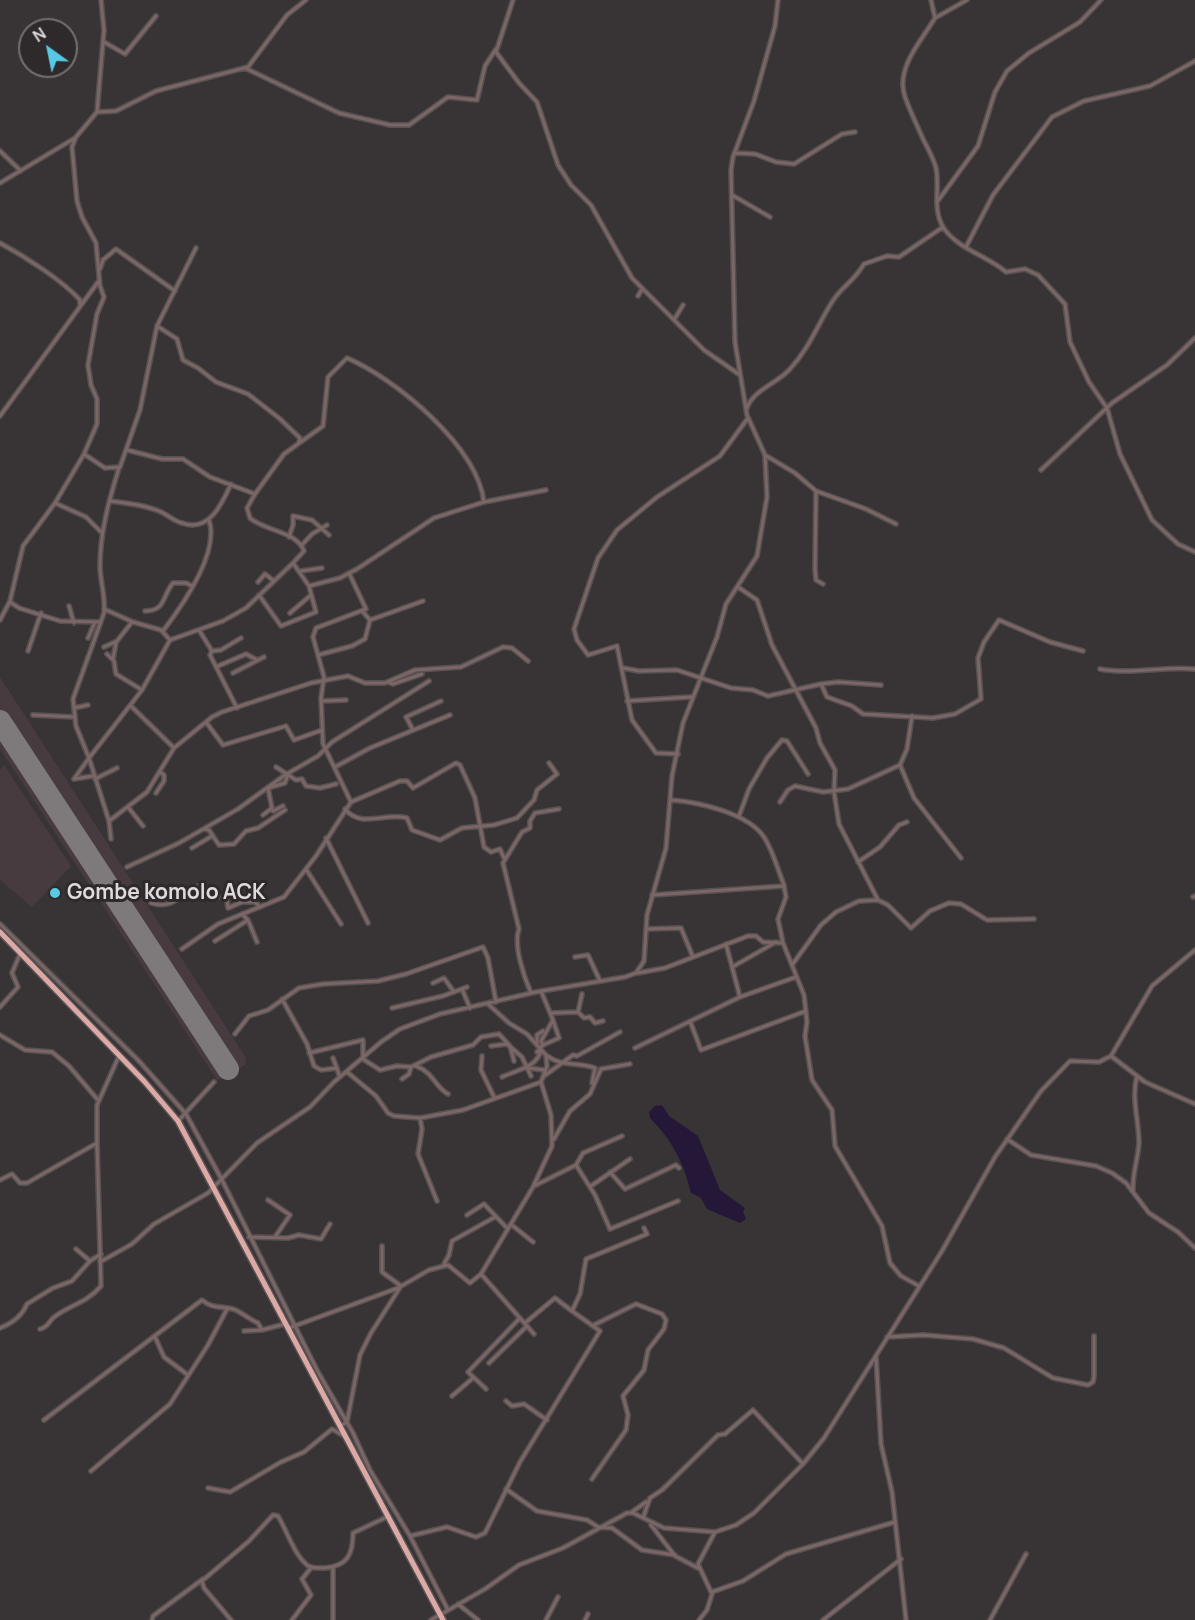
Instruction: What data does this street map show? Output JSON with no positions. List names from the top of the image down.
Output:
{
  "places": ["Gombe komolo ACK"],
  "north": "top left"
}
